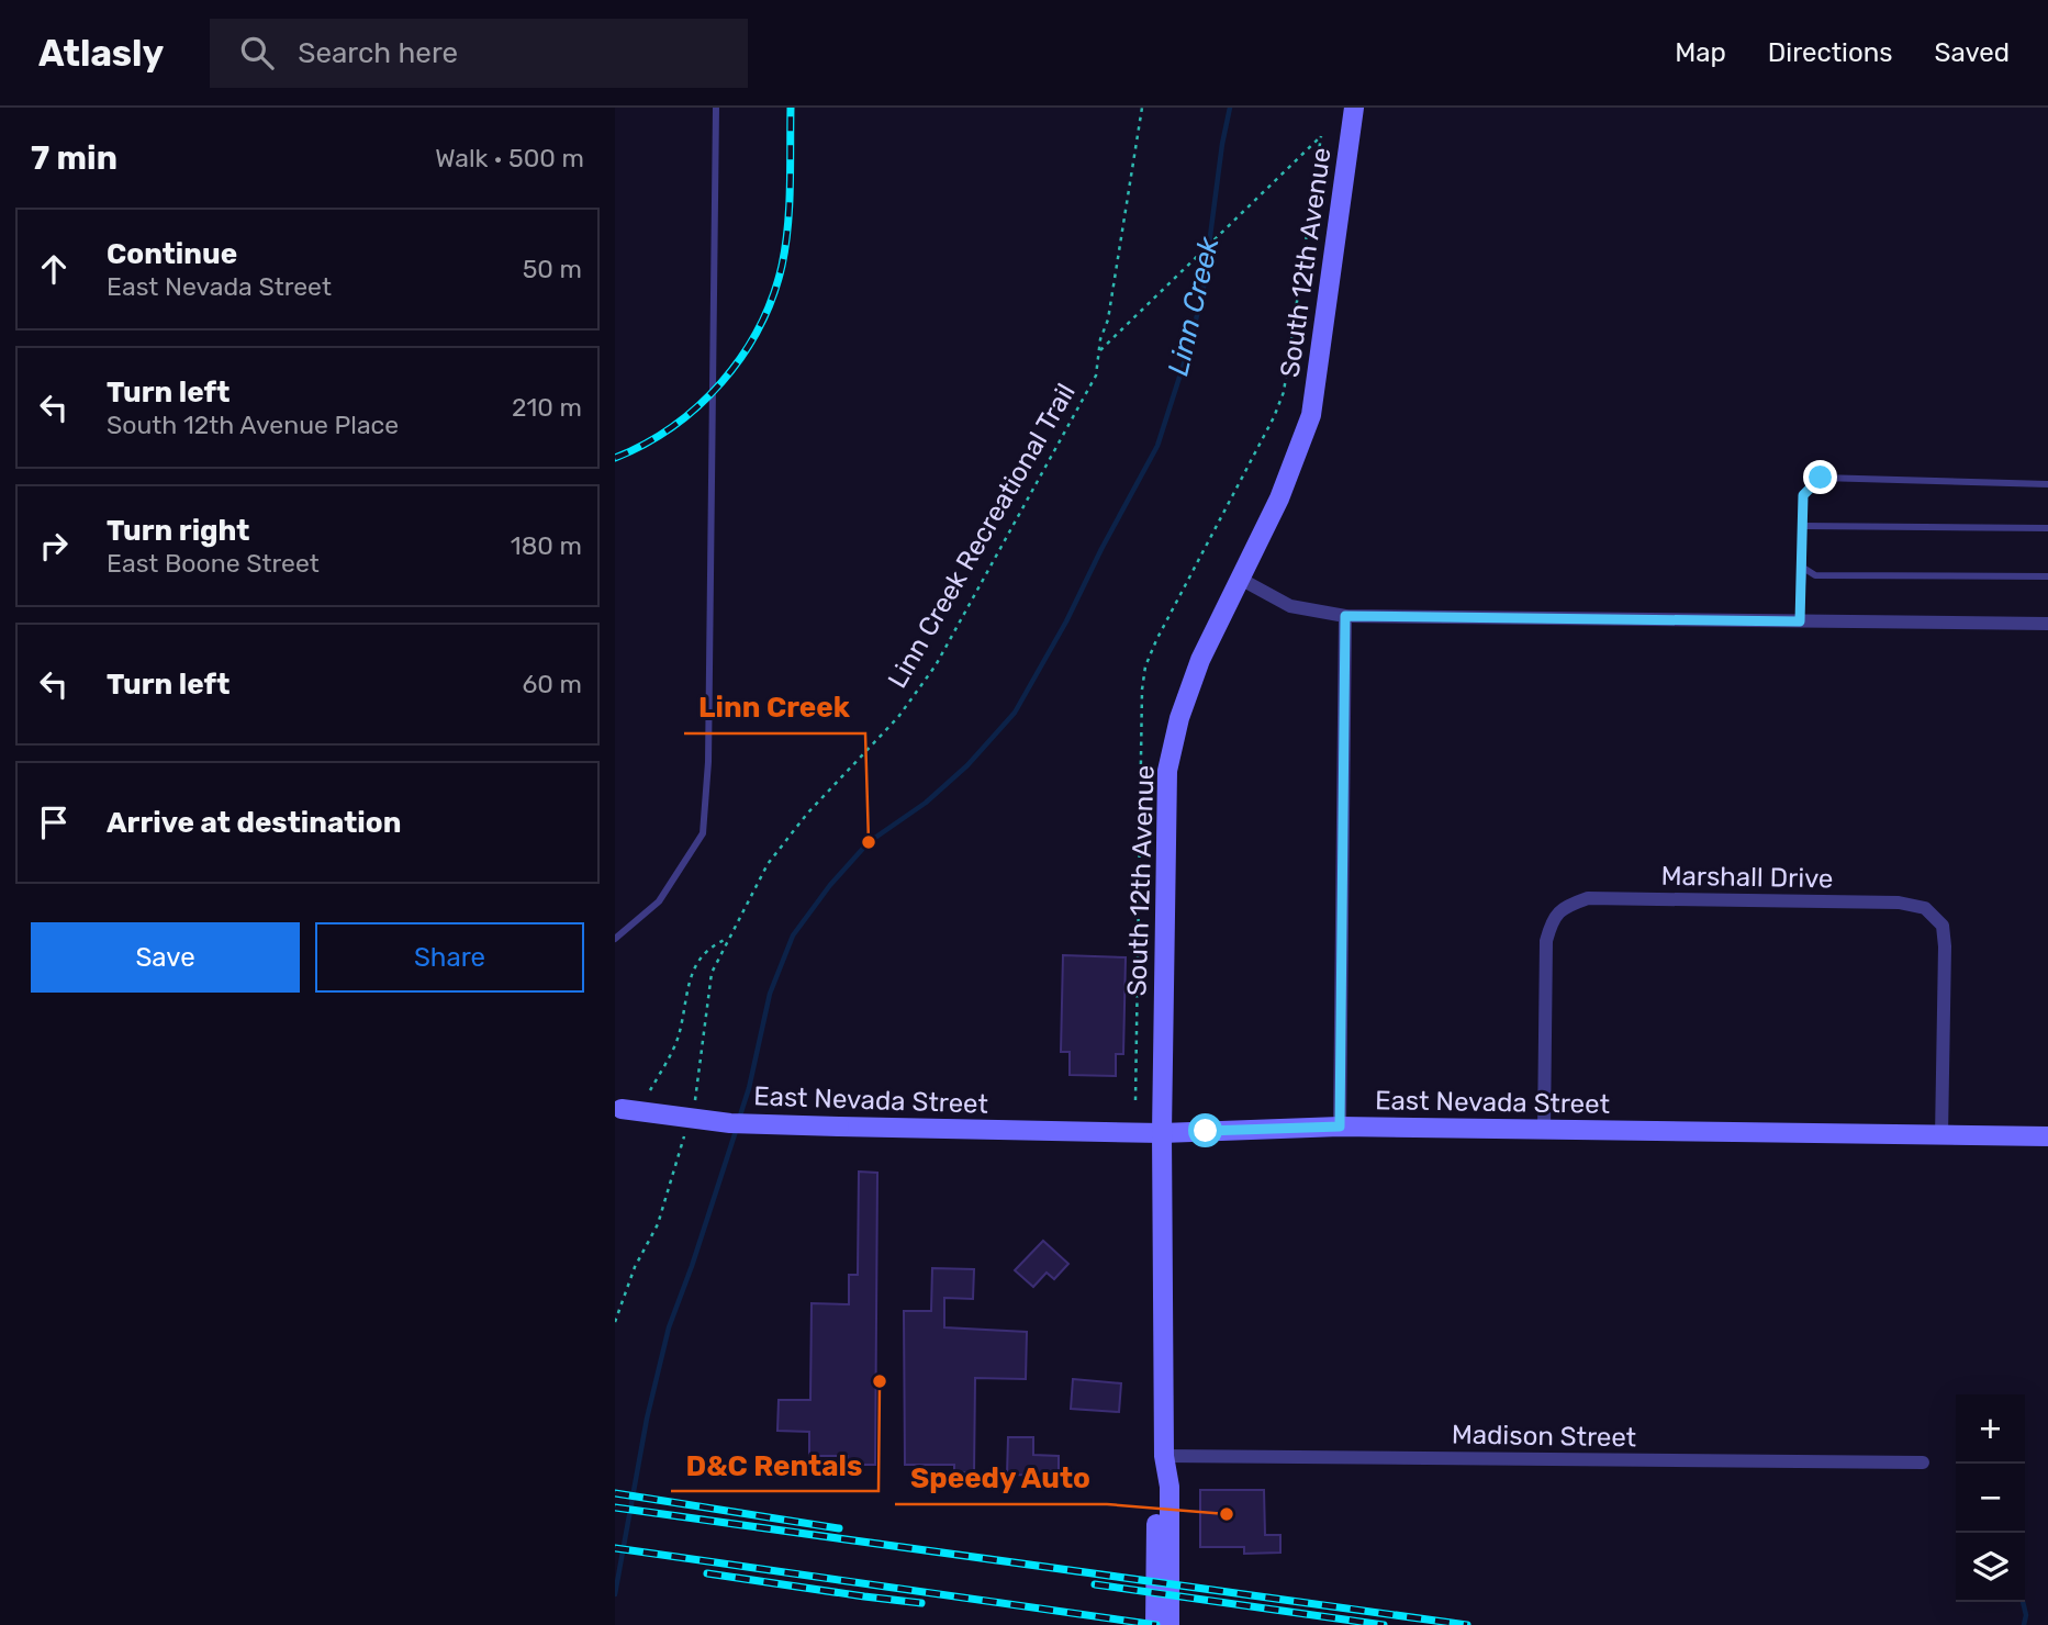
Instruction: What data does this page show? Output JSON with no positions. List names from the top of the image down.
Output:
{
  "streets": {
    "main road": ["South 12th Avenue", "East Nevada Street"],
    "street": ["Marshall Drive", "Madison Street"],
    "path": ["Linn Creek Recreational Trail"]
  },
  "crossings": [
    ["South 12th Avenue", "East Nevada Street"],
    ["South 12th Avenue", "Madison Street"],
    ["Marshall Drive", "East Nevada Street"]
  ],
  "water": ["Linn Creek"],
  "places": ["Linn Creek", "D&C Rentals", "Speedy Auto"],
  "page": {
    "header": "Atlasly",
    "search": "Search here",
    "nav": ["Map", "Directions", "Saved"],
    "heading": ["7 min", "Walk · 500 m"],
    "list": [
      ["Continue", "East Nevada Street", "50 m"],
      ["Turn left", "South 12th Avenue Place", "210 m"],
      ["Turn right", "East Boone Street", "180 m"],
      ["Turn left", "60 m"],
      "Arrive at destination"
    ],
    "buttons": ["Save", "Share"],
    "map_buttons": ["+", "−"]
  }
}
